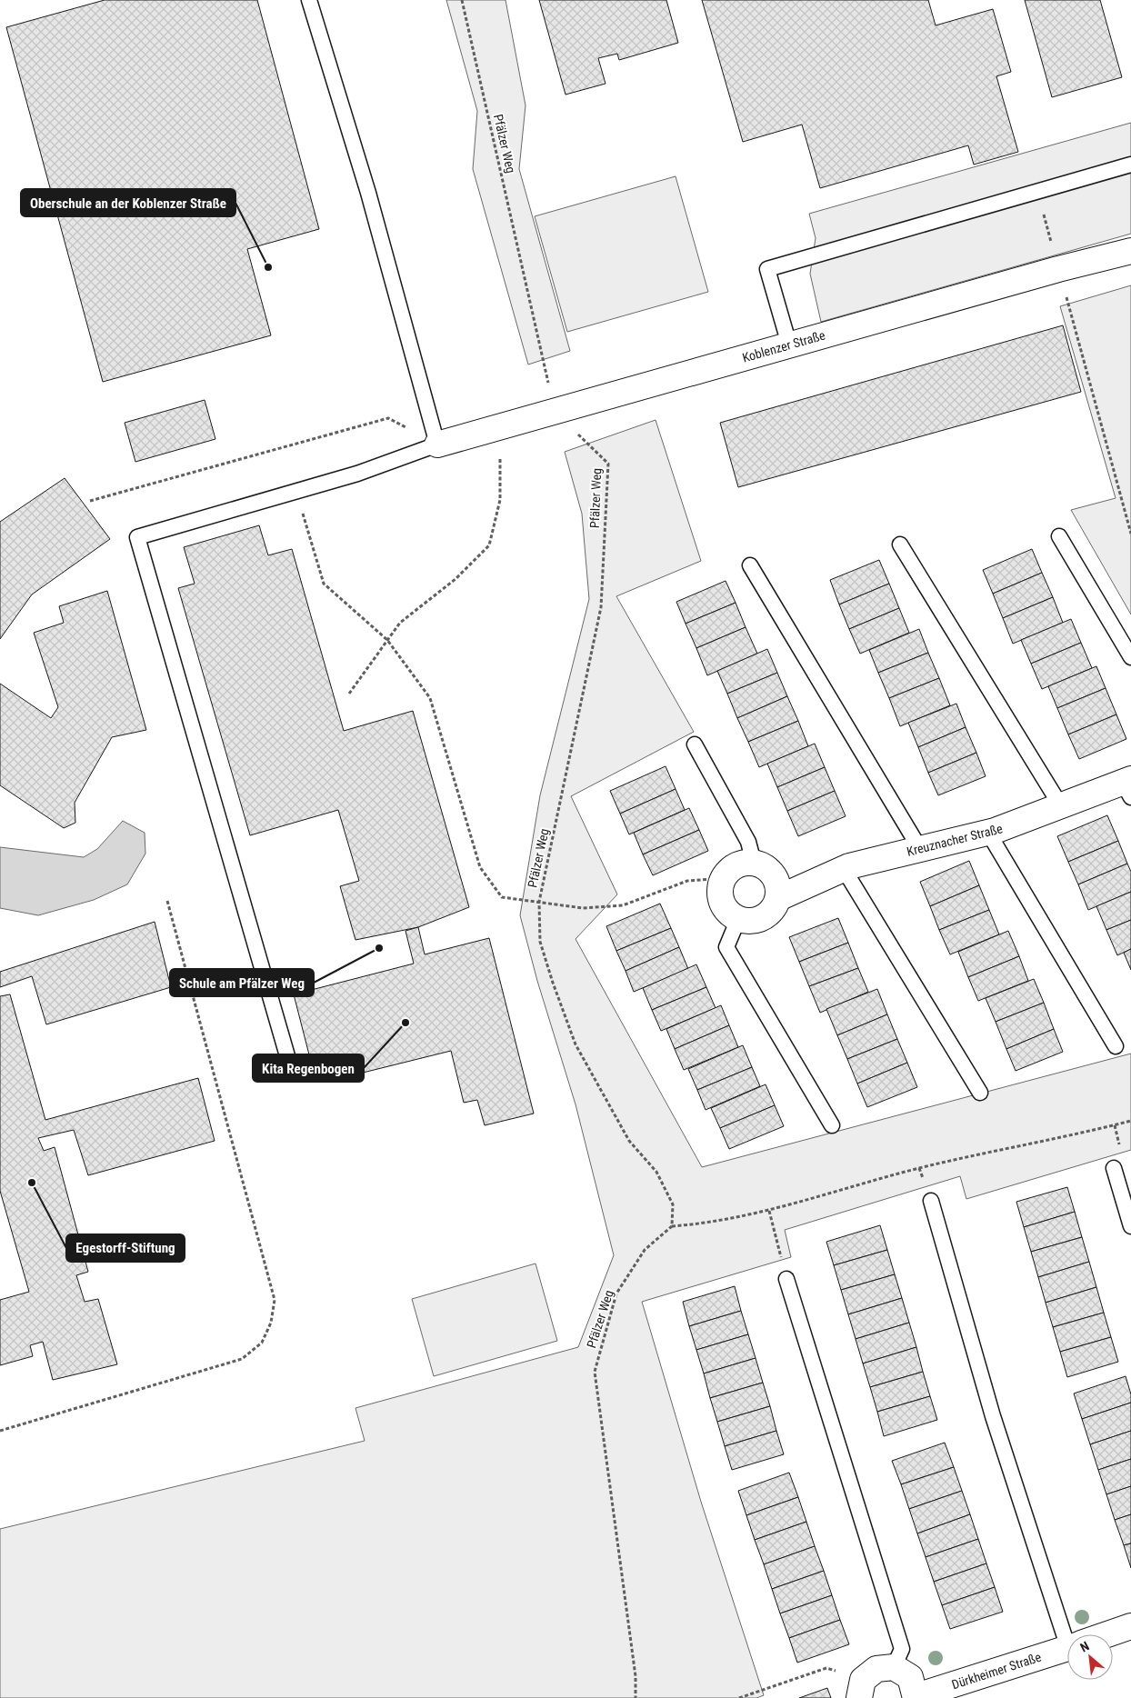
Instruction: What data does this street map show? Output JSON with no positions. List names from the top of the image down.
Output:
{
  "streets": {
    "street": ["Koblenzer Straße", "Kreuznacher Straße", "Dürkheimer Straße"],
    "path": ["Pfälzer Weg"]
  },
  "crossings": [
    ["Pfälzer Weg", "Koblenzer Straße"]
  ],
  "places": [
    "Oberschule an der Koblenzer Straße",
    "Schule am Pfälzer Weg",
    "Kita Regenbogen",
    "Egestorff-Stiftung"
  ],
  "north": "top left"
}
